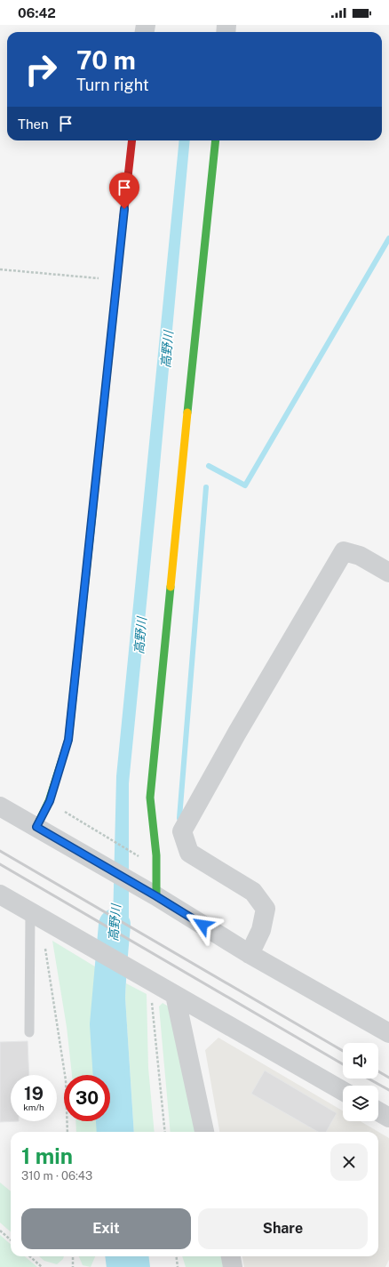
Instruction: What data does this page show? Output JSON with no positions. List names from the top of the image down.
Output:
{
  "water": ["高野川"],
  "page": {
    "status": "06:42",
    "turn": ["70 m", "Turn right"],
    "then": "Then",
    "speed": "19 km/h",
    "limit": "30",
    "heading": ["1 min", "310 m · 06:43"],
    "buttons": ["Exit", "Share"]
  }
}
